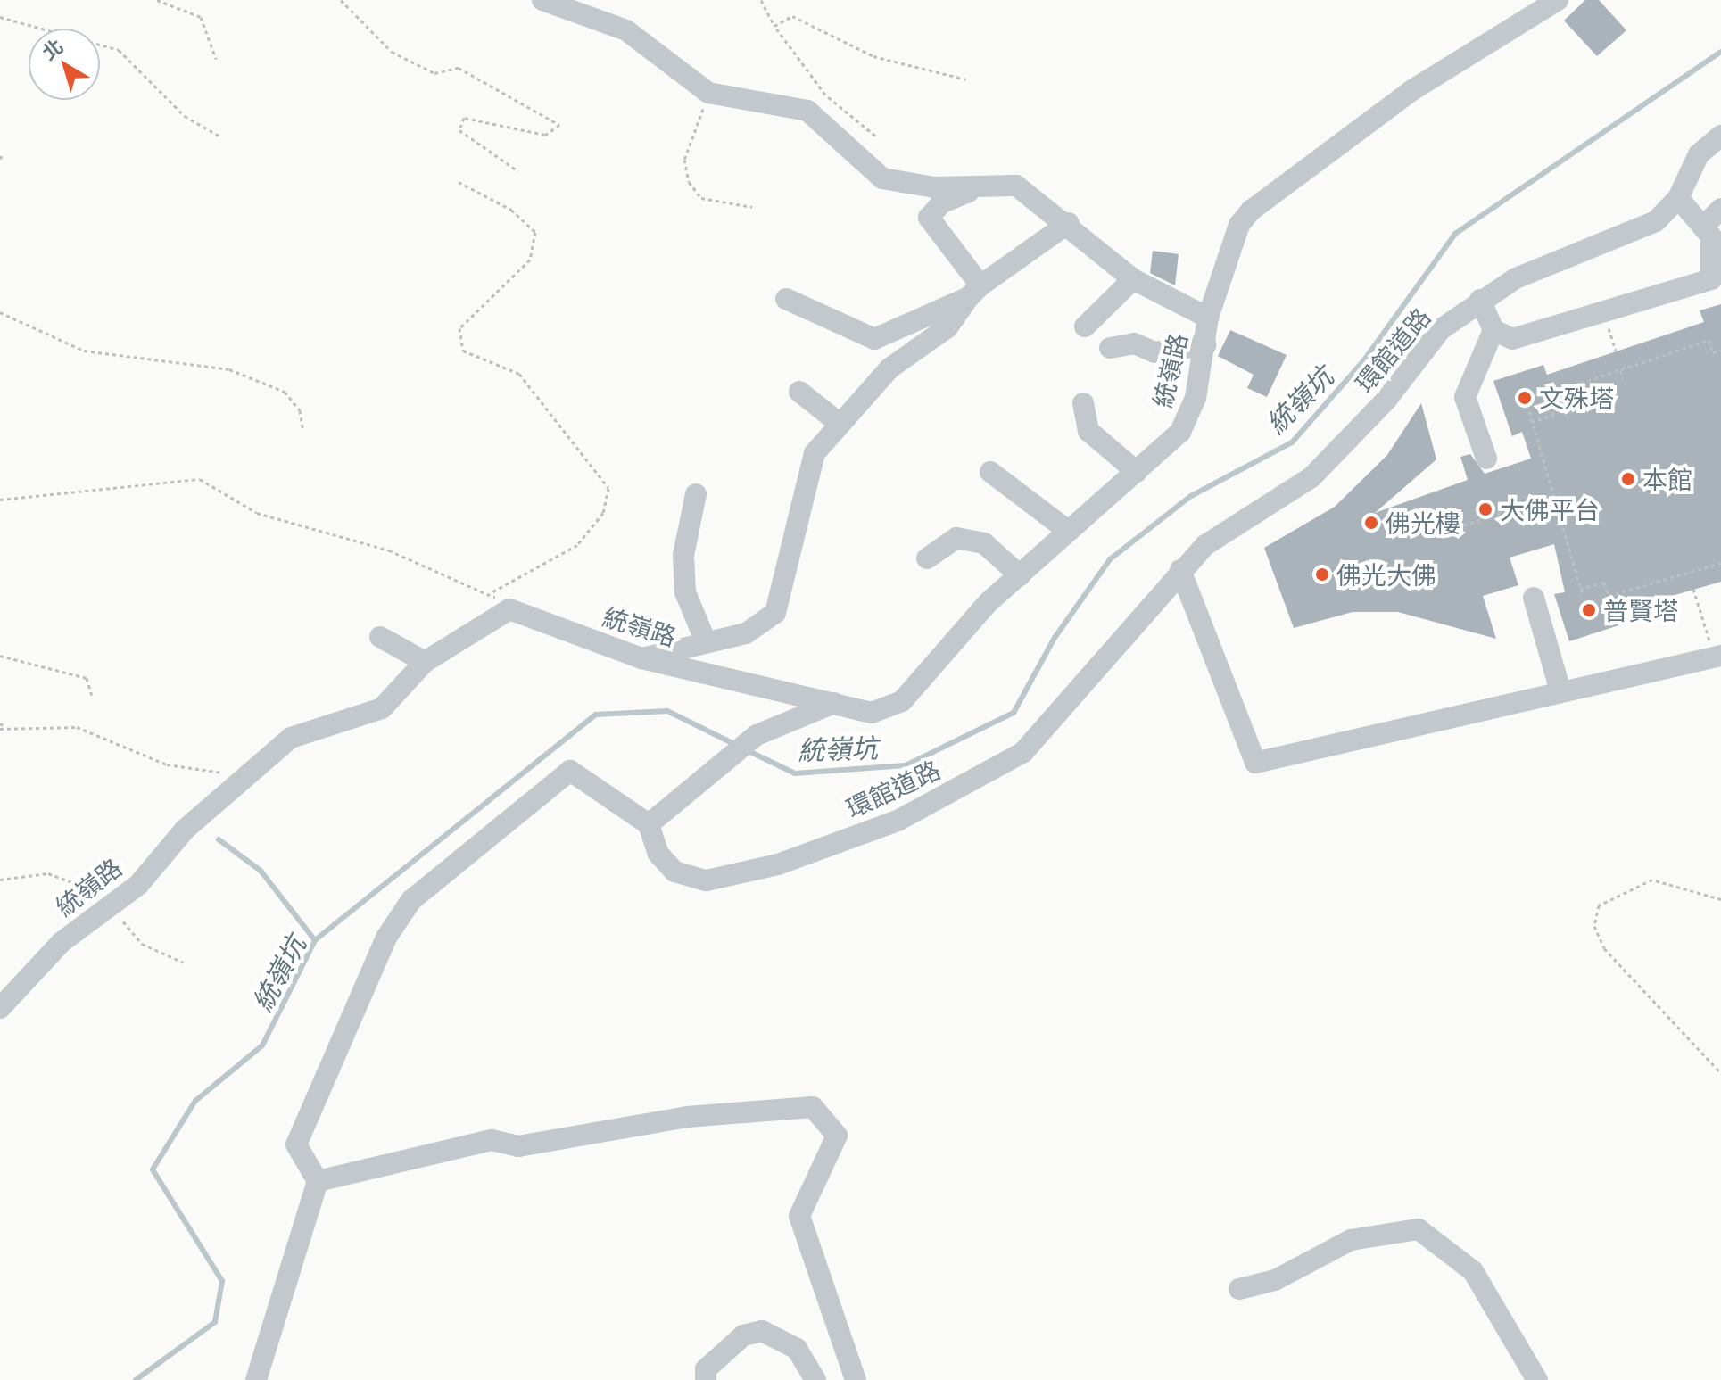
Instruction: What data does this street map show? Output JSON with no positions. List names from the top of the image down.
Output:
{
  "streets": {
    "street": ["環館道路", "統嶺路"]
  },
  "water": ["統嶺坑"],
  "places": [
    "文殊塔",
    "本館",
    "大佛平台",
    "佛光樓",
    "佛光大佛",
    "普賢塔"
  ],
  "north": "top left"
}
